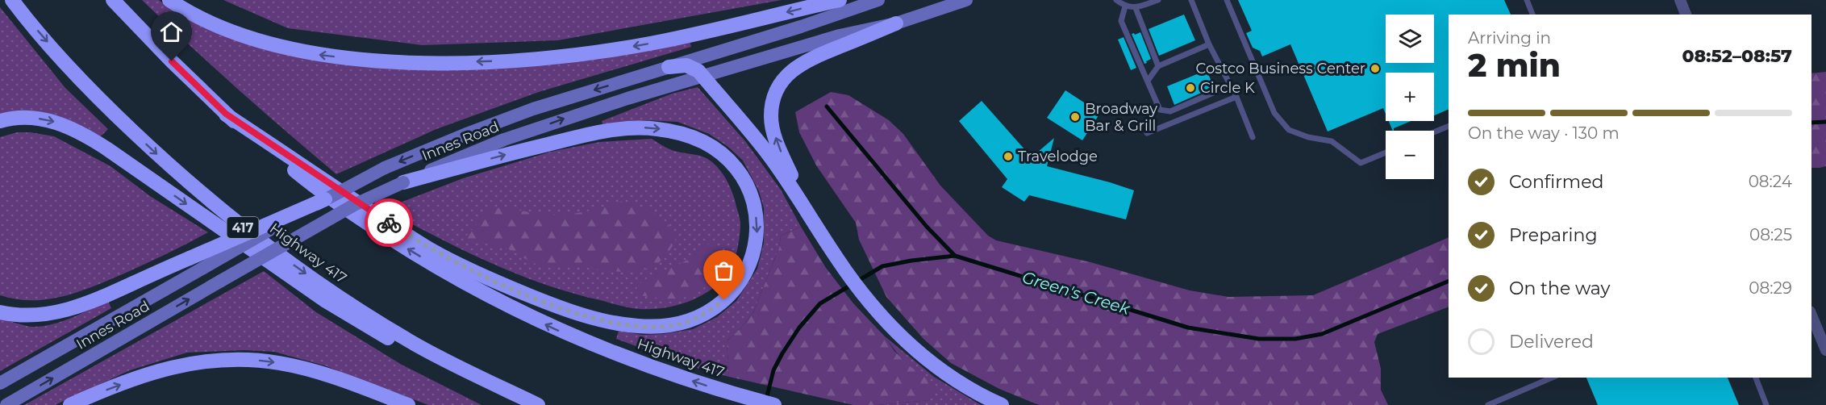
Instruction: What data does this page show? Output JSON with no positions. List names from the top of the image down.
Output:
{
  "streets": {
    "highway": ["417", "Highway 417"],
    "main road": ["Innes Road"]
  },
  "water": ["Green's Creek"],
  "places": [
    "Costco Business Center",
    "Circle K",
    "Broadway Bar & Grill",
    "Travelodge"
  ],
  "page": {
    "map_buttons": ["+", "−"],
    "heading": ["2 min", "Arriving in", "08:52–08:57"],
    "bar": "On the way · 130 m",
    "list": [
      ["Confirmed", "08:24"],
      ["Preparing", "08:25"],
      ["On the way", "08:29"],
      "Delivered"
    ]
  }
}
